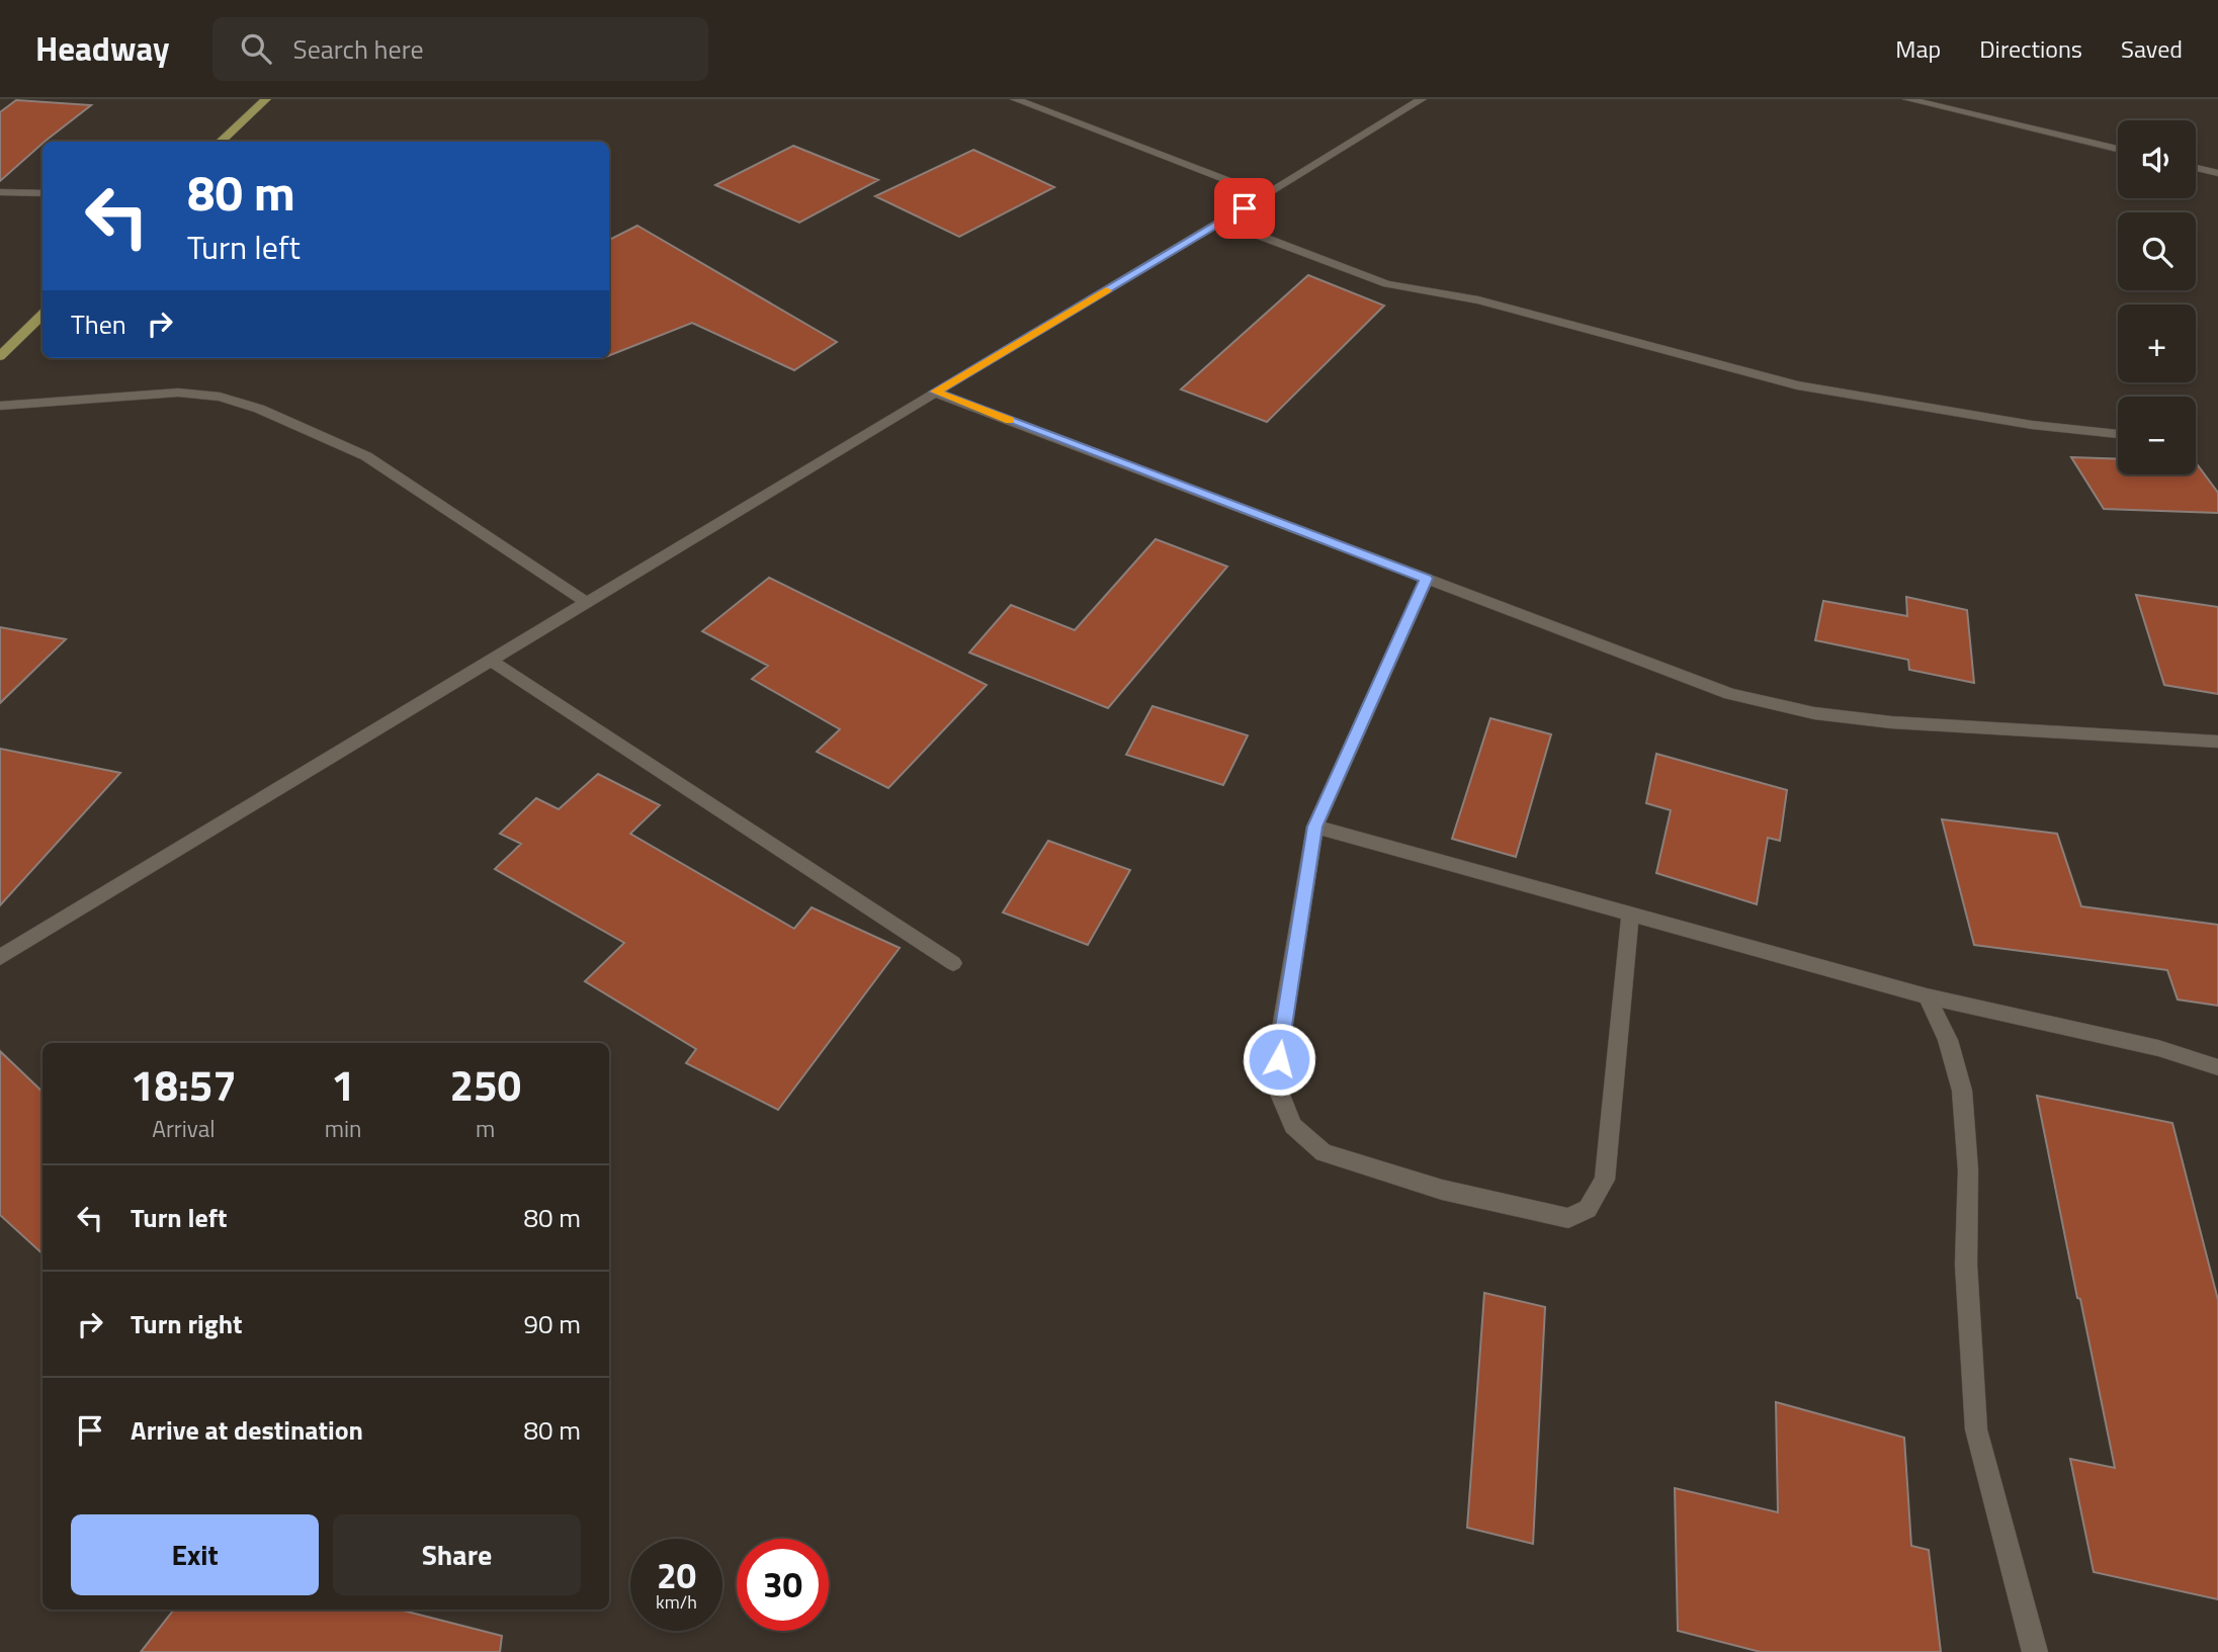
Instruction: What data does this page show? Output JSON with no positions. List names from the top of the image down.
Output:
{
  "page": {
    "header": "Headway",
    "search": "Search here",
    "nav": ["Map", "Directions", "Saved"],
    "map_buttons": ["+", "−"],
    "turn": ["80 m", "Turn left"],
    "then": "Then",
    "eta": [
      "18:57",
      "Arrival",
      "1",
      "min",
      "250",
      "m"
    ],
    "list": [
      {
        "name": "Turn left",
        "value": "80 m"
      },
      {
        "name": "Turn right",
        "value": "90 m"
      },
      {
        "name": "Arrive at destination",
        "value": "80 m"
      }
    ],
    "buttons": ["Exit", "Share"],
    "speed": "20 km/h",
    "limit": "30"
  }
}
